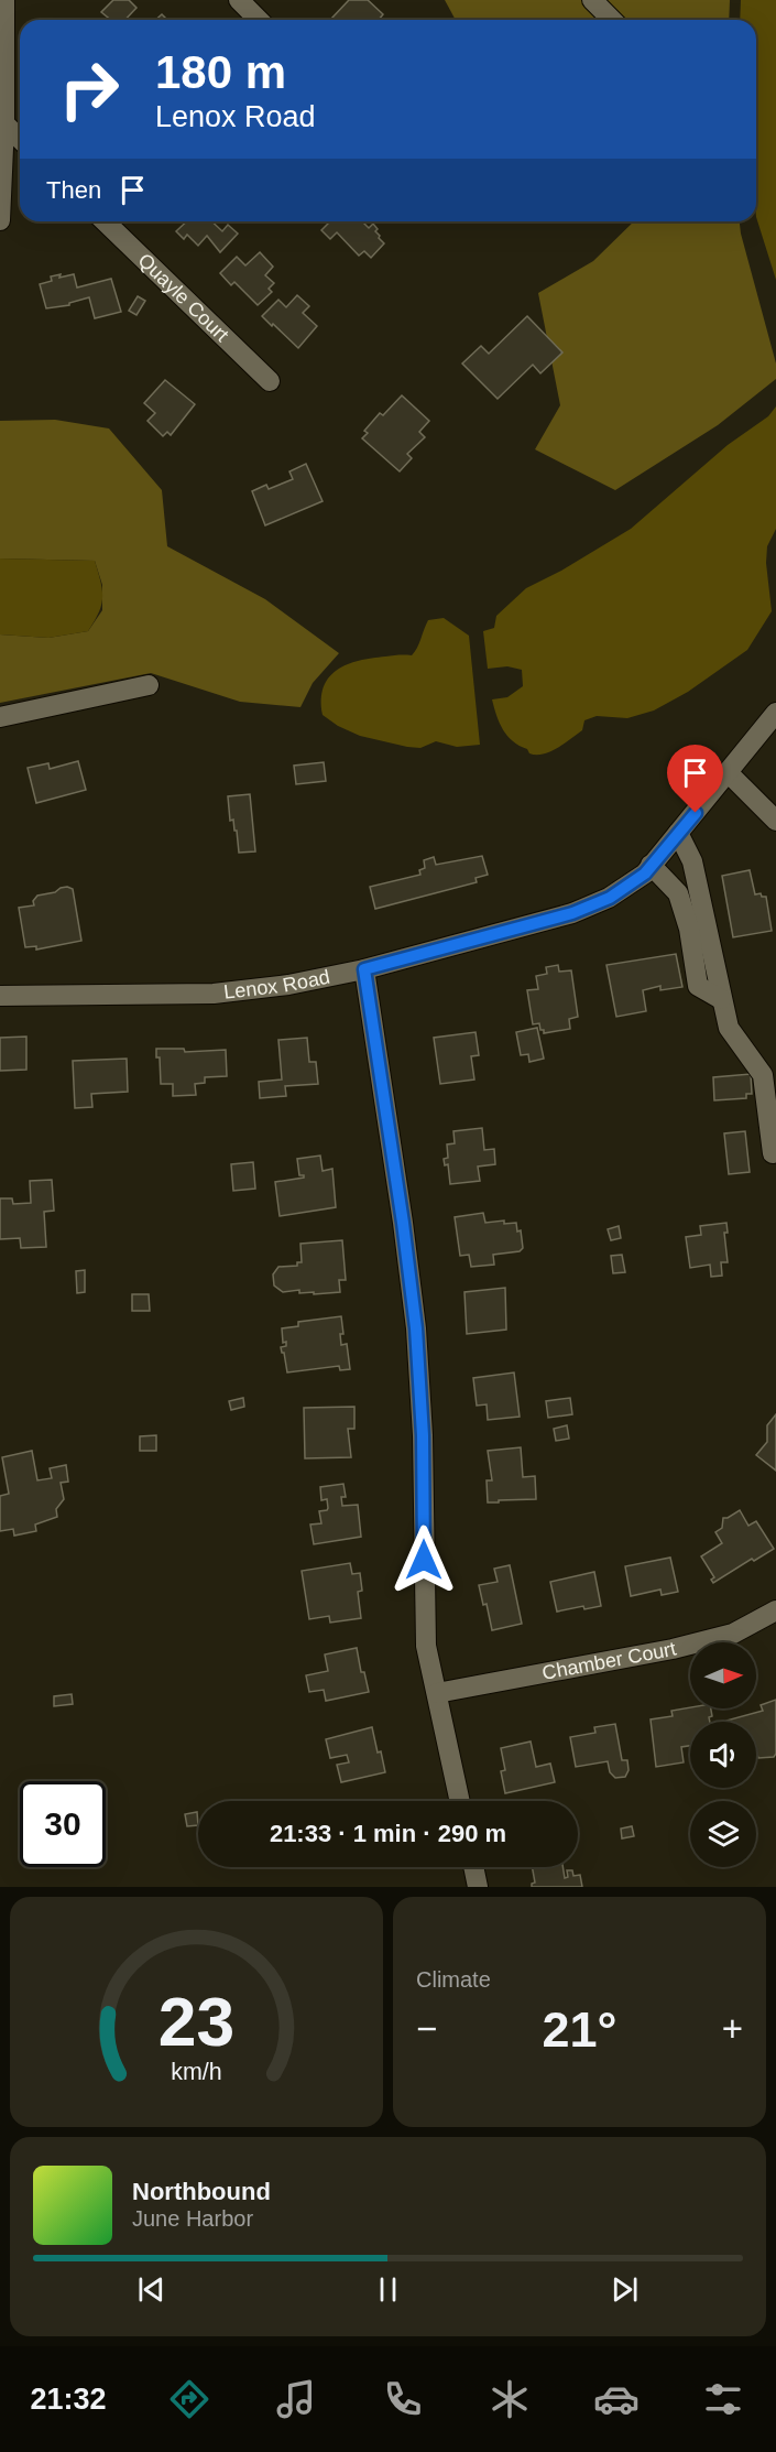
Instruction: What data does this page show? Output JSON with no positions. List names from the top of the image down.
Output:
{
  "streets": {
    "street": ["Quayle Court", "Lenox Road", "Chamber Court"]
  },
  "north": "right",
  "page": {
    "turn": ["180 m", "Lenox Road"],
    "then": "Then",
    "limit": "30",
    "trip": "21:33 · 1 min · 290 m",
    "tile": "Climate",
    "heat": ["−", "21°", "+"],
    "song": ["Northbound", "June Harbor"],
    "tabs": "21:32",
    "gauge": ["23", "km/h"]
  }
}
